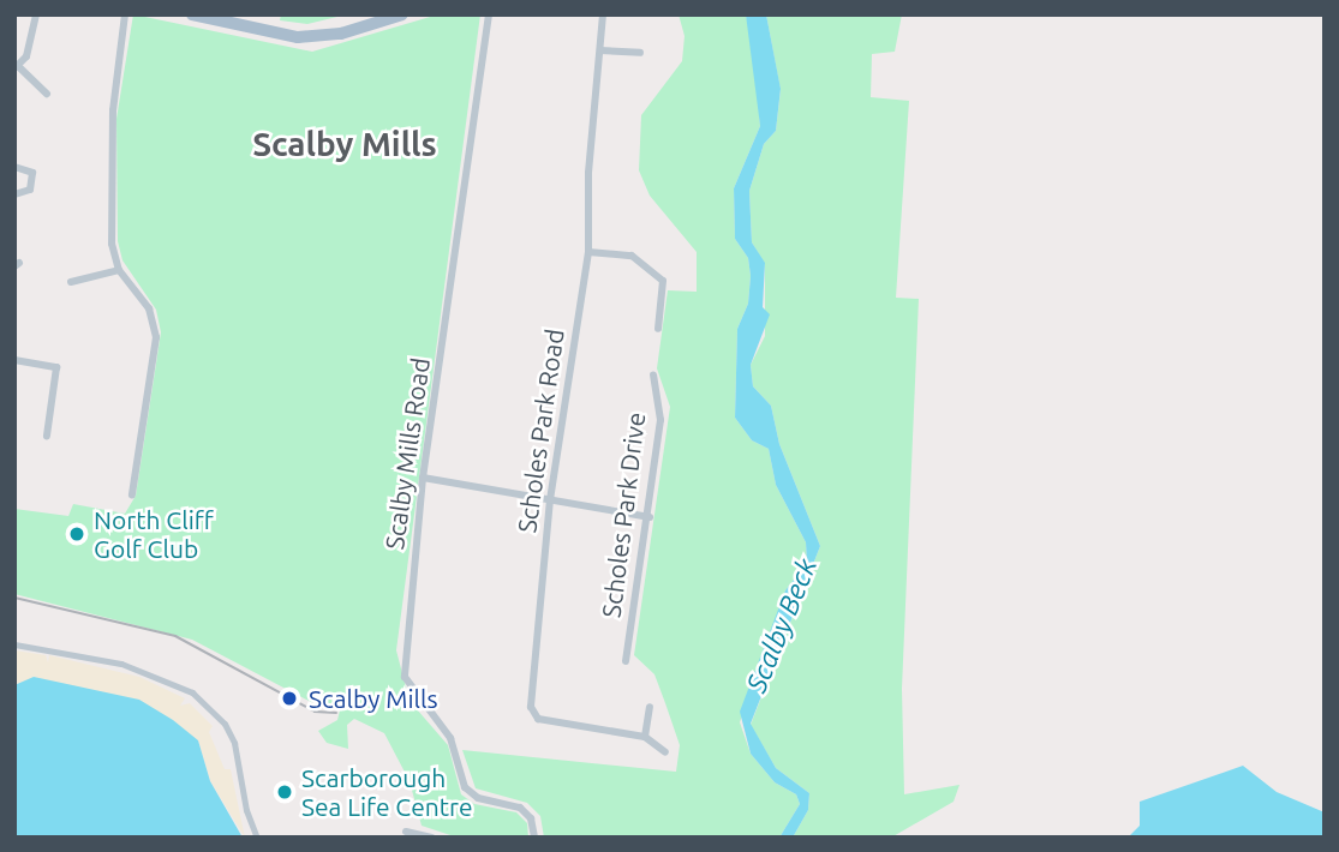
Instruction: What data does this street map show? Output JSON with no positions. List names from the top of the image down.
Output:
{
  "streets": {
    "street": ["Scholes Park Road", "Scalby Mills Road", "Scholes Park Drive"]
  },
  "districts": ["Scalby Mills"],
  "water": ["Scalby Beck"],
  "places": ["North Cliff Golf Club", "Scalby Mills", "Scarborough Sea Life Centre"]
}
